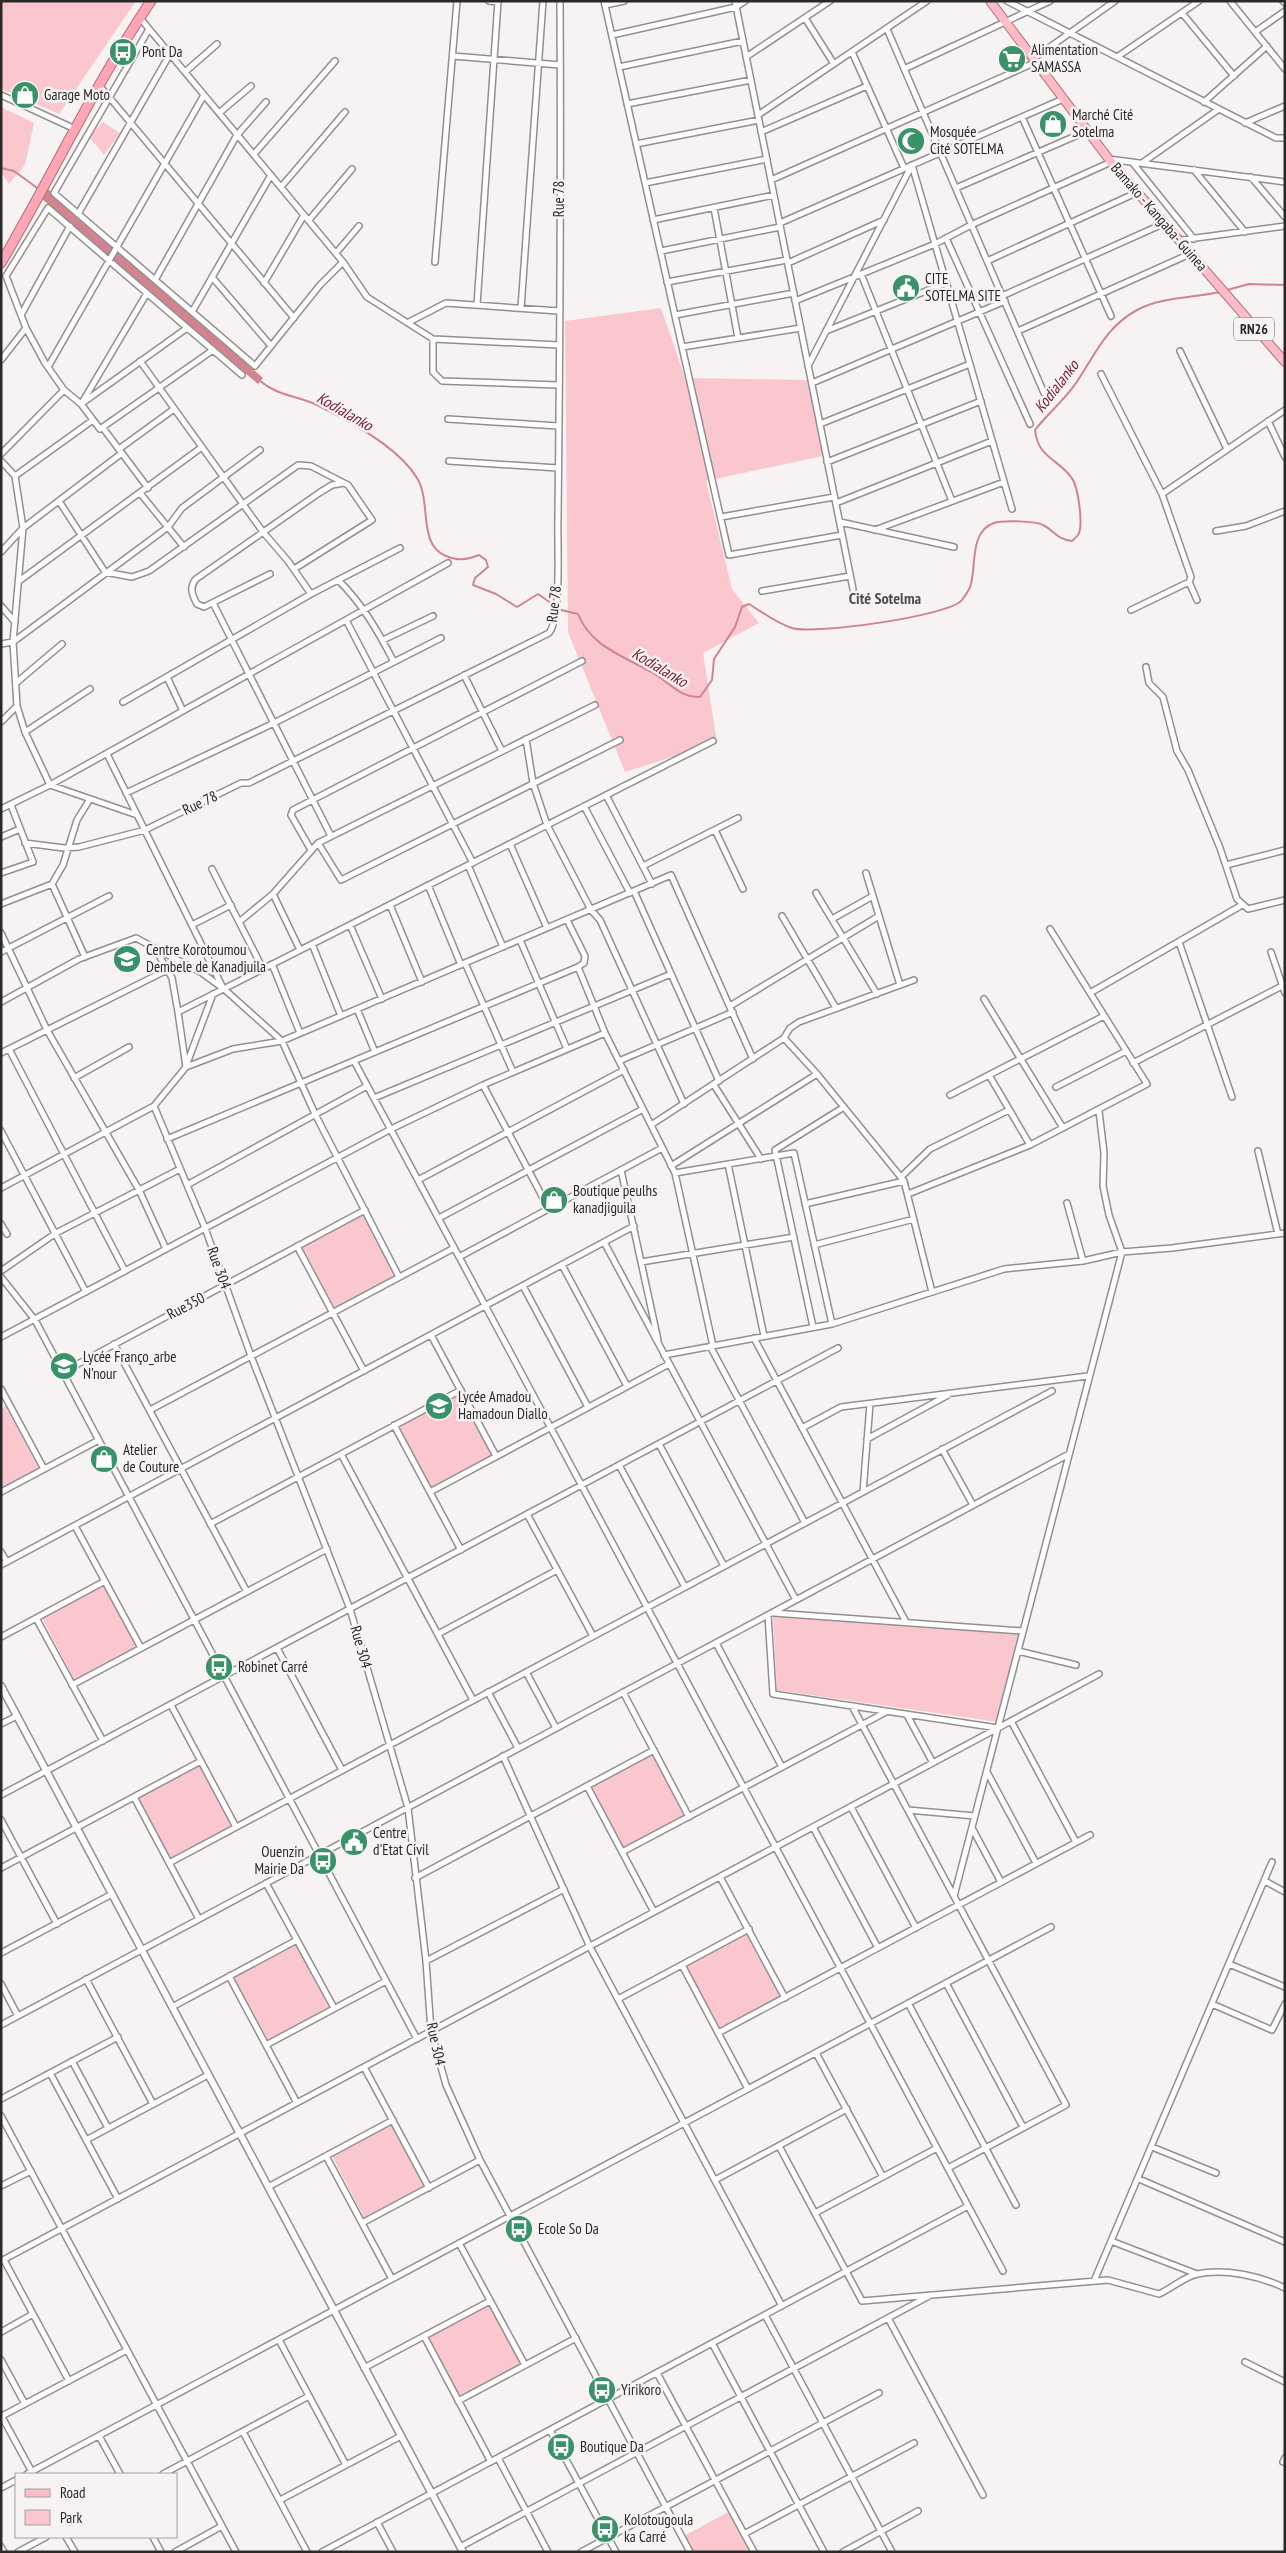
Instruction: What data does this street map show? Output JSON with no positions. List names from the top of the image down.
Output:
{
  "streets": {
    "main road": ["Bamako - Kangaba- Guinea", "RN26"],
    "street": ["Rue 78", "Rue 304", "Rue350"]
  },
  "crossings": [
    ["Rue 304", "Rue350"]
  ],
  "districts": ["Cité Sotelma"],
  "water": ["Kodialanko"],
  "places": {
    "bus stop": [
      "Pont Da",
      "Robinet Carré",
      "Ouenzin Mairie Da",
      "Ecole So Da",
      "Yirikoro",
      "Boutique Da",
      "Kolotougoula ka Carré"
    ],
    "supermarket": ["Alimentation SAMASSA"],
    "shop": [
      "Garage Moto",
      "Marché Cité Sotelma",
      "Boutique peulhs kanadjiguila",
      "Atelier de Couture"
    ],
    "mosque": ["Mosquée Cité SOTELMA"],
    "public building": ["CITE SOTELMA SITE", "Centre d'Etat Civil"],
    "school or university": ["Centre Korotoumou Dembele de Kanadjuila", "Lycée Franço_arbe N'nour", "Lycée Amadou Hamadoun Diallo"]
  },
  "legend": ["Road", "Park"]
}
